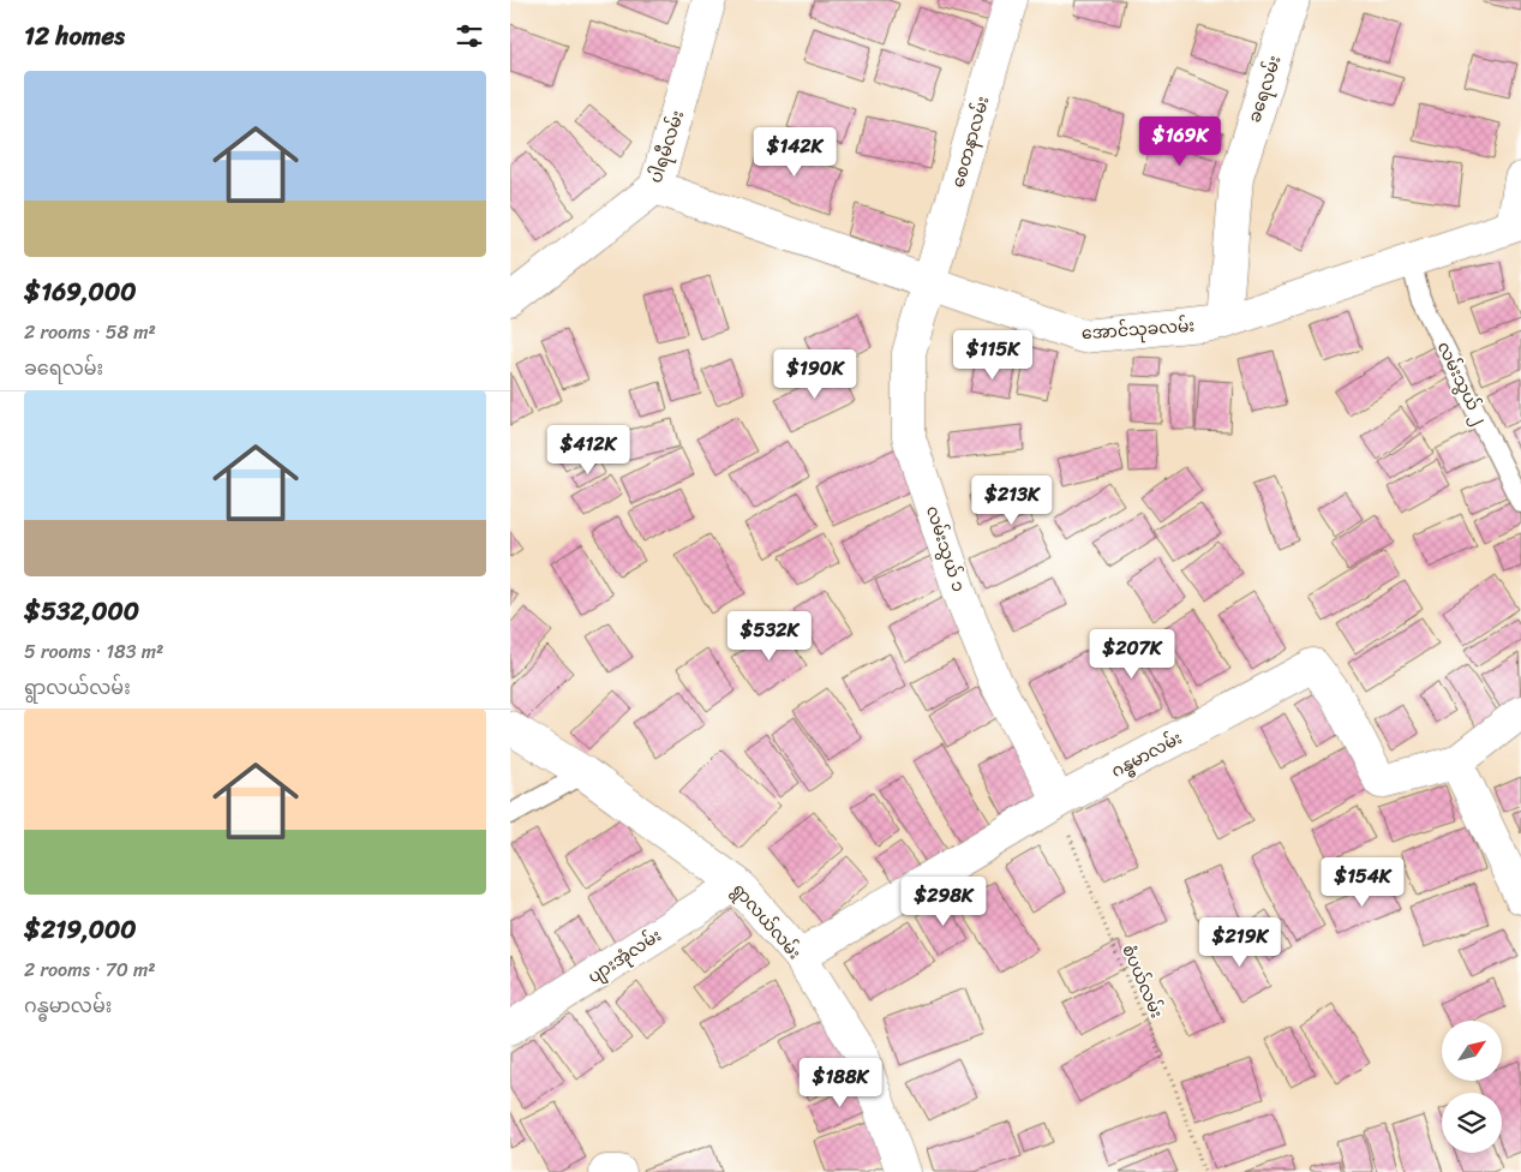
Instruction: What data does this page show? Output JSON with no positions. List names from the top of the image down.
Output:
{
  "streets": {
    "street": [
      "ခရေလမ်း",
      "စေတနာလမ်း",
      "ပါရမီလမ်း",
      "အောင်သုခလမ်း",
      "လမ်းသွယ် ၁",
      "ဂန္ဓမာလမ်း",
      "ရွာလယ်လမ်း",
      "ပျားအုံလမ်း"
    ],
    "lane": ["လမ်းသွယ် ၂"],
    "path": ["စံပယ်လမ်း"]
  },
  "crossings": [
    ["ခရေလမ်း", "အောင်သုခလမ်း"],
    ["စေတနာလမ်း", "အောင်သုခလမ်း"],
    ["စေတနာလမ်း", "လမ်းသွယ် ၁"],
    ["ပါရမီလမ်း", "အောင်သုခလမ်း"],
    ["အောင်သုခလမ်း", "လမ်းသွယ် ၂"],
    ["အောင်သုခလမ်း", "လမ်းသွယ် ၁"],
    ["လမ်းသွယ် ၁", "ဂန္ဓမာလမ်း"],
    ["လမ်းသွယ် ၁", "စံပယ်လမ်း"],
    ["ဂန္ဓမာလမ်း", "ရွာလယ်လမ်း"],
    ["ဂန္ဓမာလမ်း", "စံပယ်လမ်း"],
    ["ရွာလယ်လမ်း", "ပျားအုံလမ်း"]
  ],
  "north": "top right",
  "page": {
    "heading": "12 homes",
    "list": [
      {
        "name": "$169,000",
        "note": "2 rooms · 58 m² · ခရေလမ်း"
      },
      {
        "name": "$532,000",
        "note": "5 rooms · 183 m² · ရွာလယ်လမ်း"
      },
      {
        "name": "$219,000",
        "note": "2 rooms · 70 m² · ဂန္ဓမာလမ်း"
      }
    ],
    "price": [
      "$169K",
      "$142K",
      "$115K",
      "$190K",
      "$412K",
      "$213K",
      "$532K",
      "$207K",
      "$154K",
      "$298K",
      "$219K",
      "$188K"
    ]
  }
}
